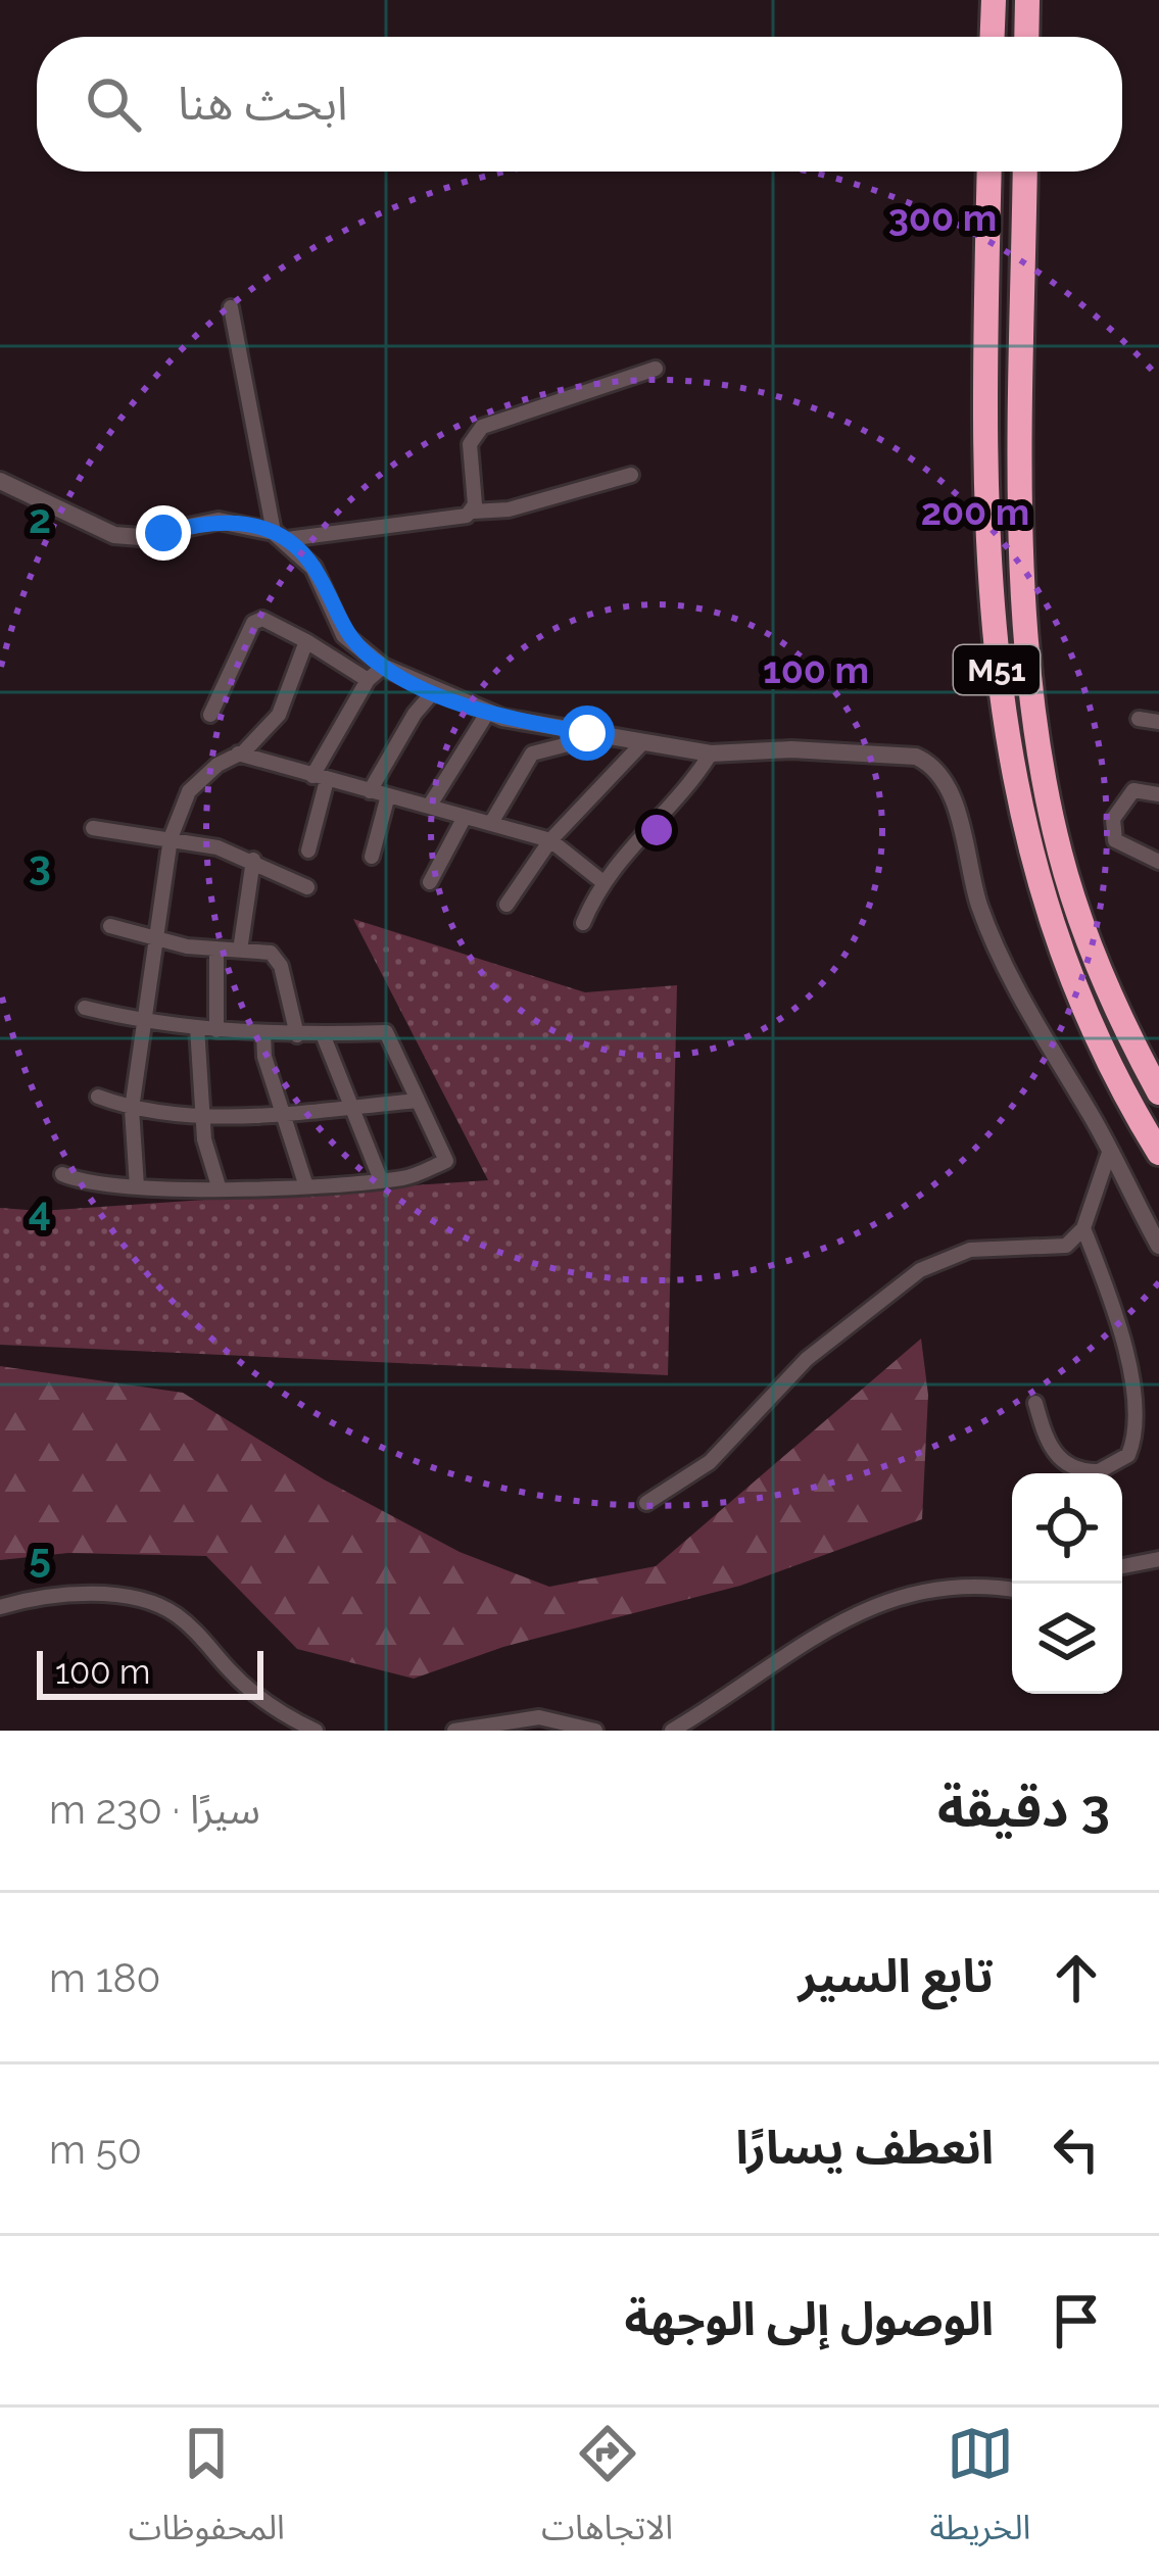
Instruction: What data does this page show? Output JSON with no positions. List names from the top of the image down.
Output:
{
  "streets": {
    "highway": ["M51"]
  },
  "scale_bar": "100 m",
  "page": {
    "search": "ابحث هنا",
    "scale": "100 m",
    "heading": ["3 دقيقة", "سيرًا · 230 m"],
    "list": [
      ["تابع السير", "180 m"],
      ["انعطف يسارًا", "50 m"],
      "الوصول إلى الوجهة"
    ],
    "nav": ["الخريطة", "الاتجاهات", "المحفوظات"]
  },
  "grid": {
    "rows": [
      "2",
      "3",
      "4",
      "5"
    ]
  },
  "rings": ["300 m", "200 m", "100 m"]
}
